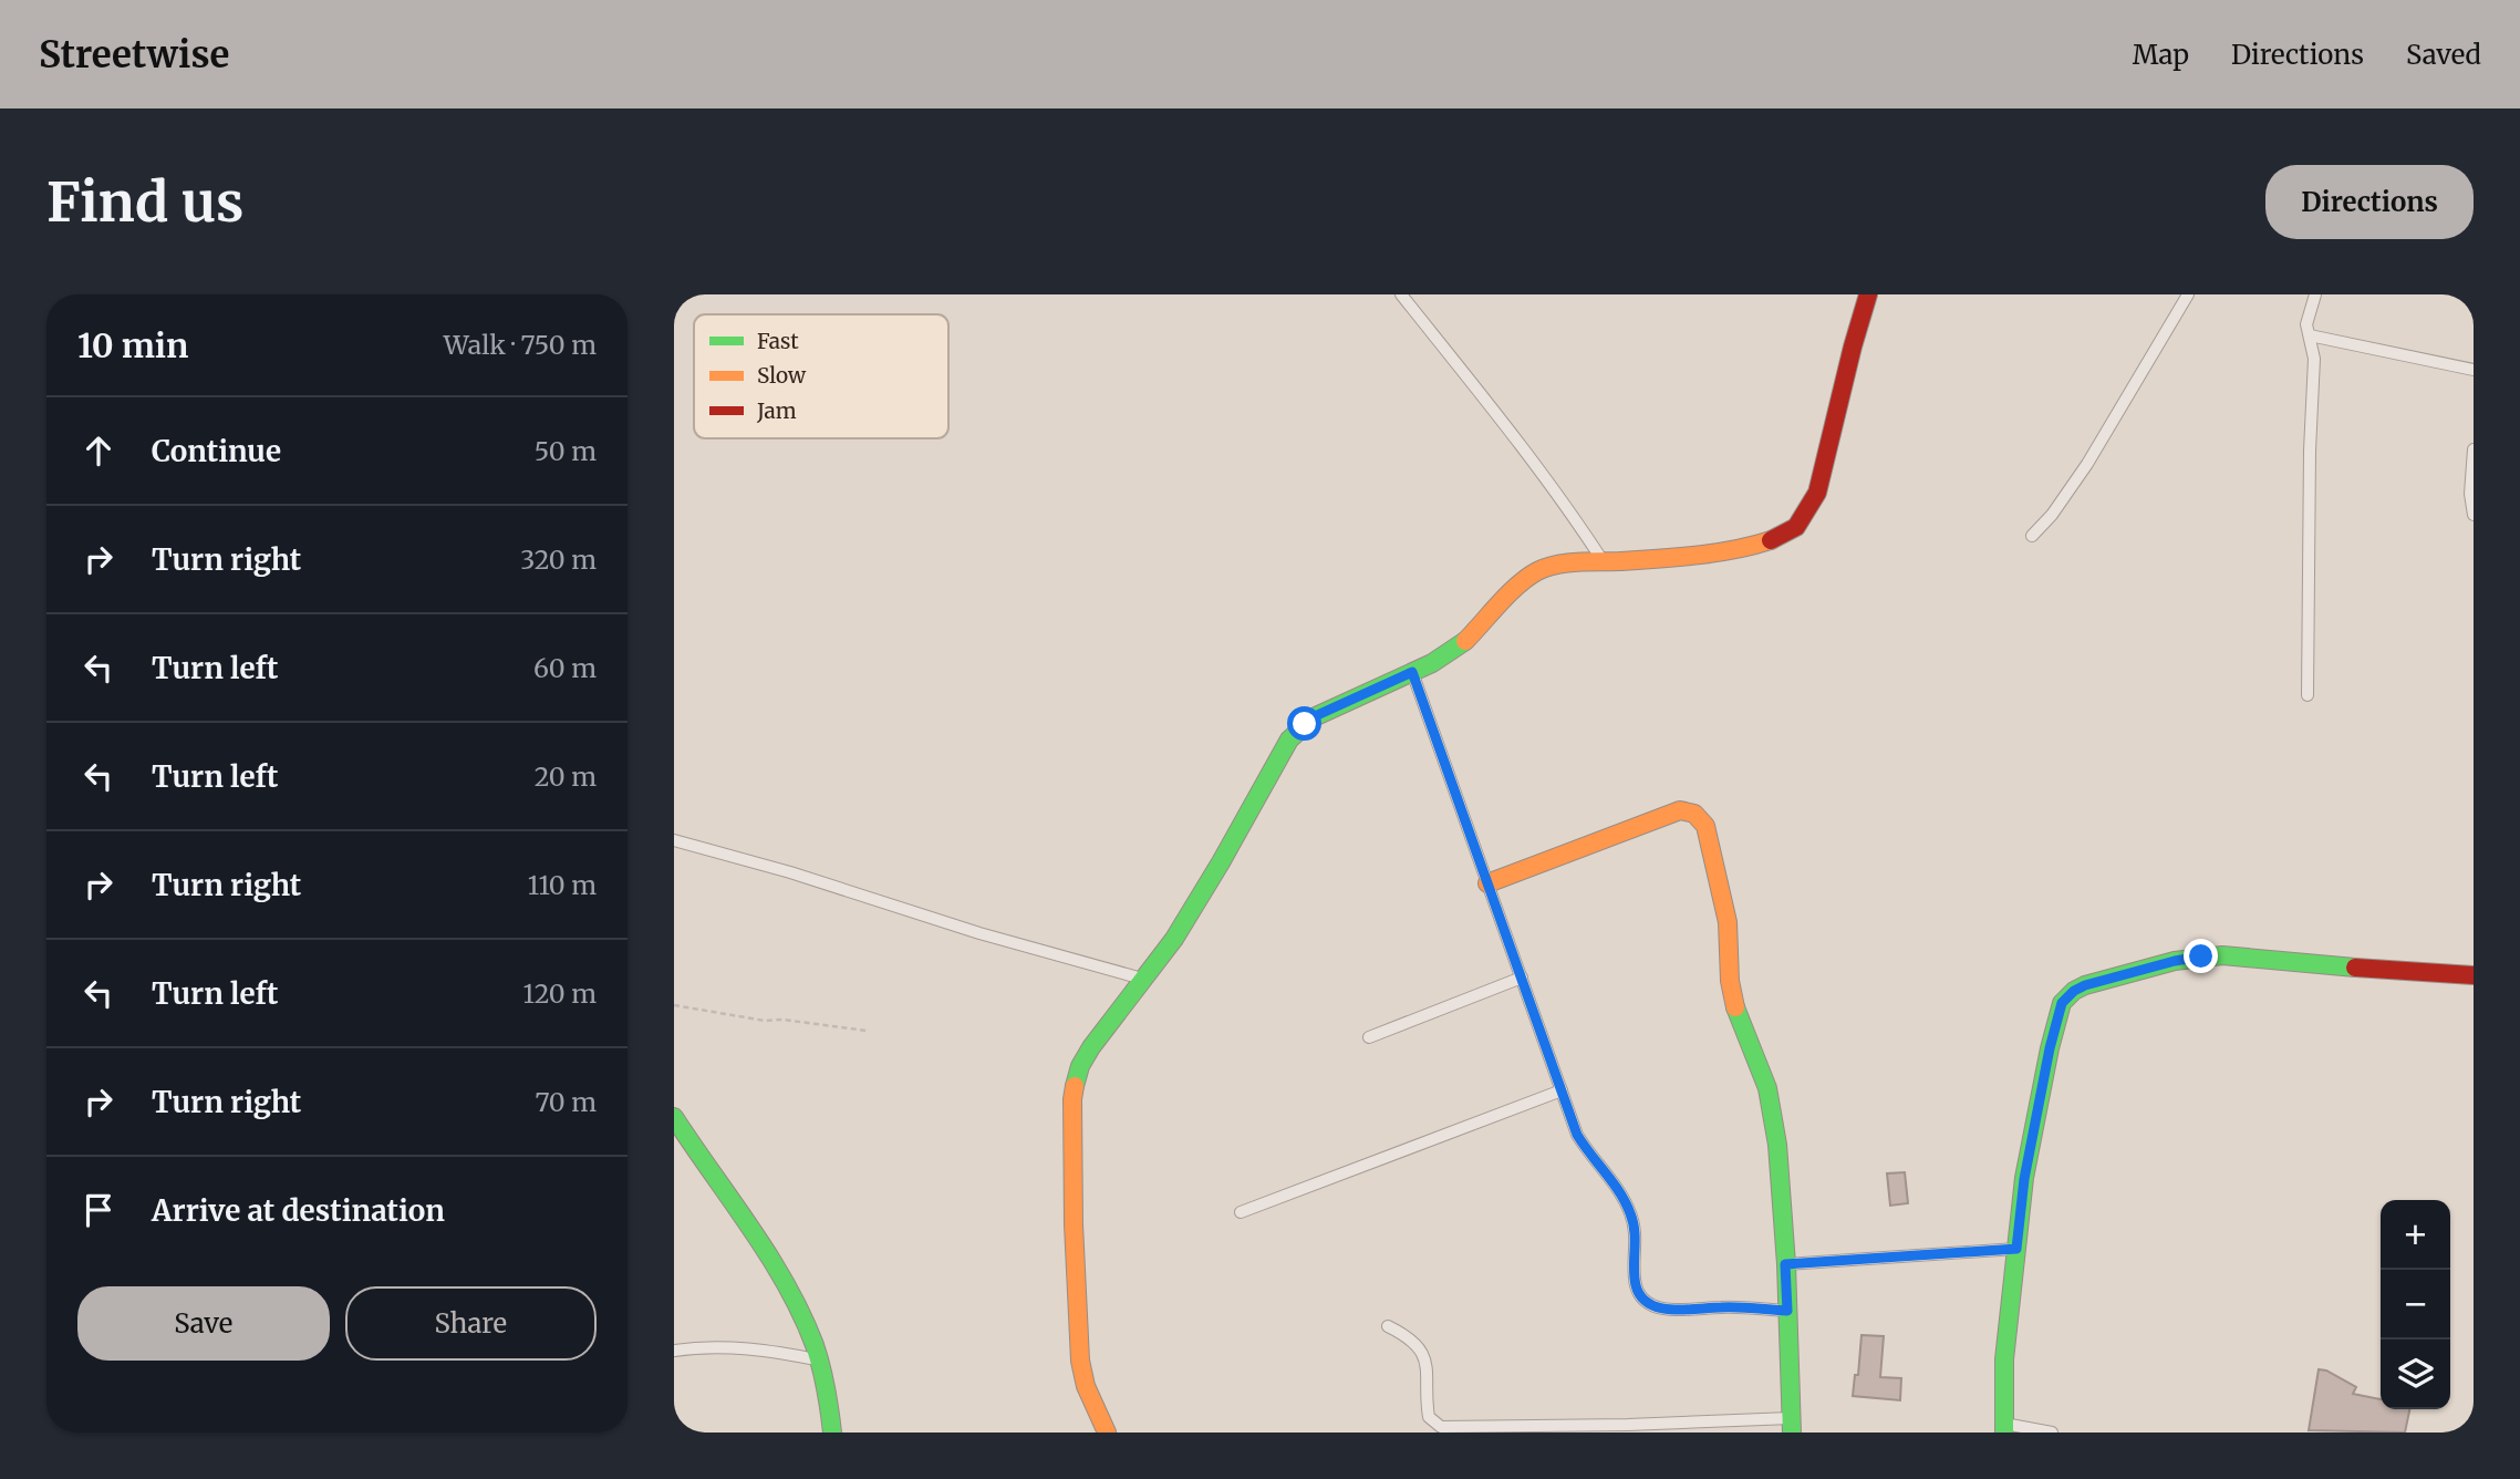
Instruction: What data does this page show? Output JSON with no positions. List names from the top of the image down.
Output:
{
  "legend": ["Fast", "Slow", "Jam"],
  "page": {
    "header": "Streetwise",
    "nav": ["Map", "Directions", "Saved"],
    "buttons": [
      "Directions",
      ["Save", "Share"]
    ],
    "title": "Find us",
    "heading": ["10 min", "Walk · 750 m"],
    "list": [
      ["Continue", "50 m"],
      ["Turn right", "320 m"],
      ["Turn left", "60 m"],
      ["Turn left", "20 m"],
      ["Turn right", "110 m"],
      ["Turn left", "120 m"],
      ["Turn right", "70 m"],
      "Arrive at destination"
    ],
    "map_buttons": ["+", "−"]
  }
}
